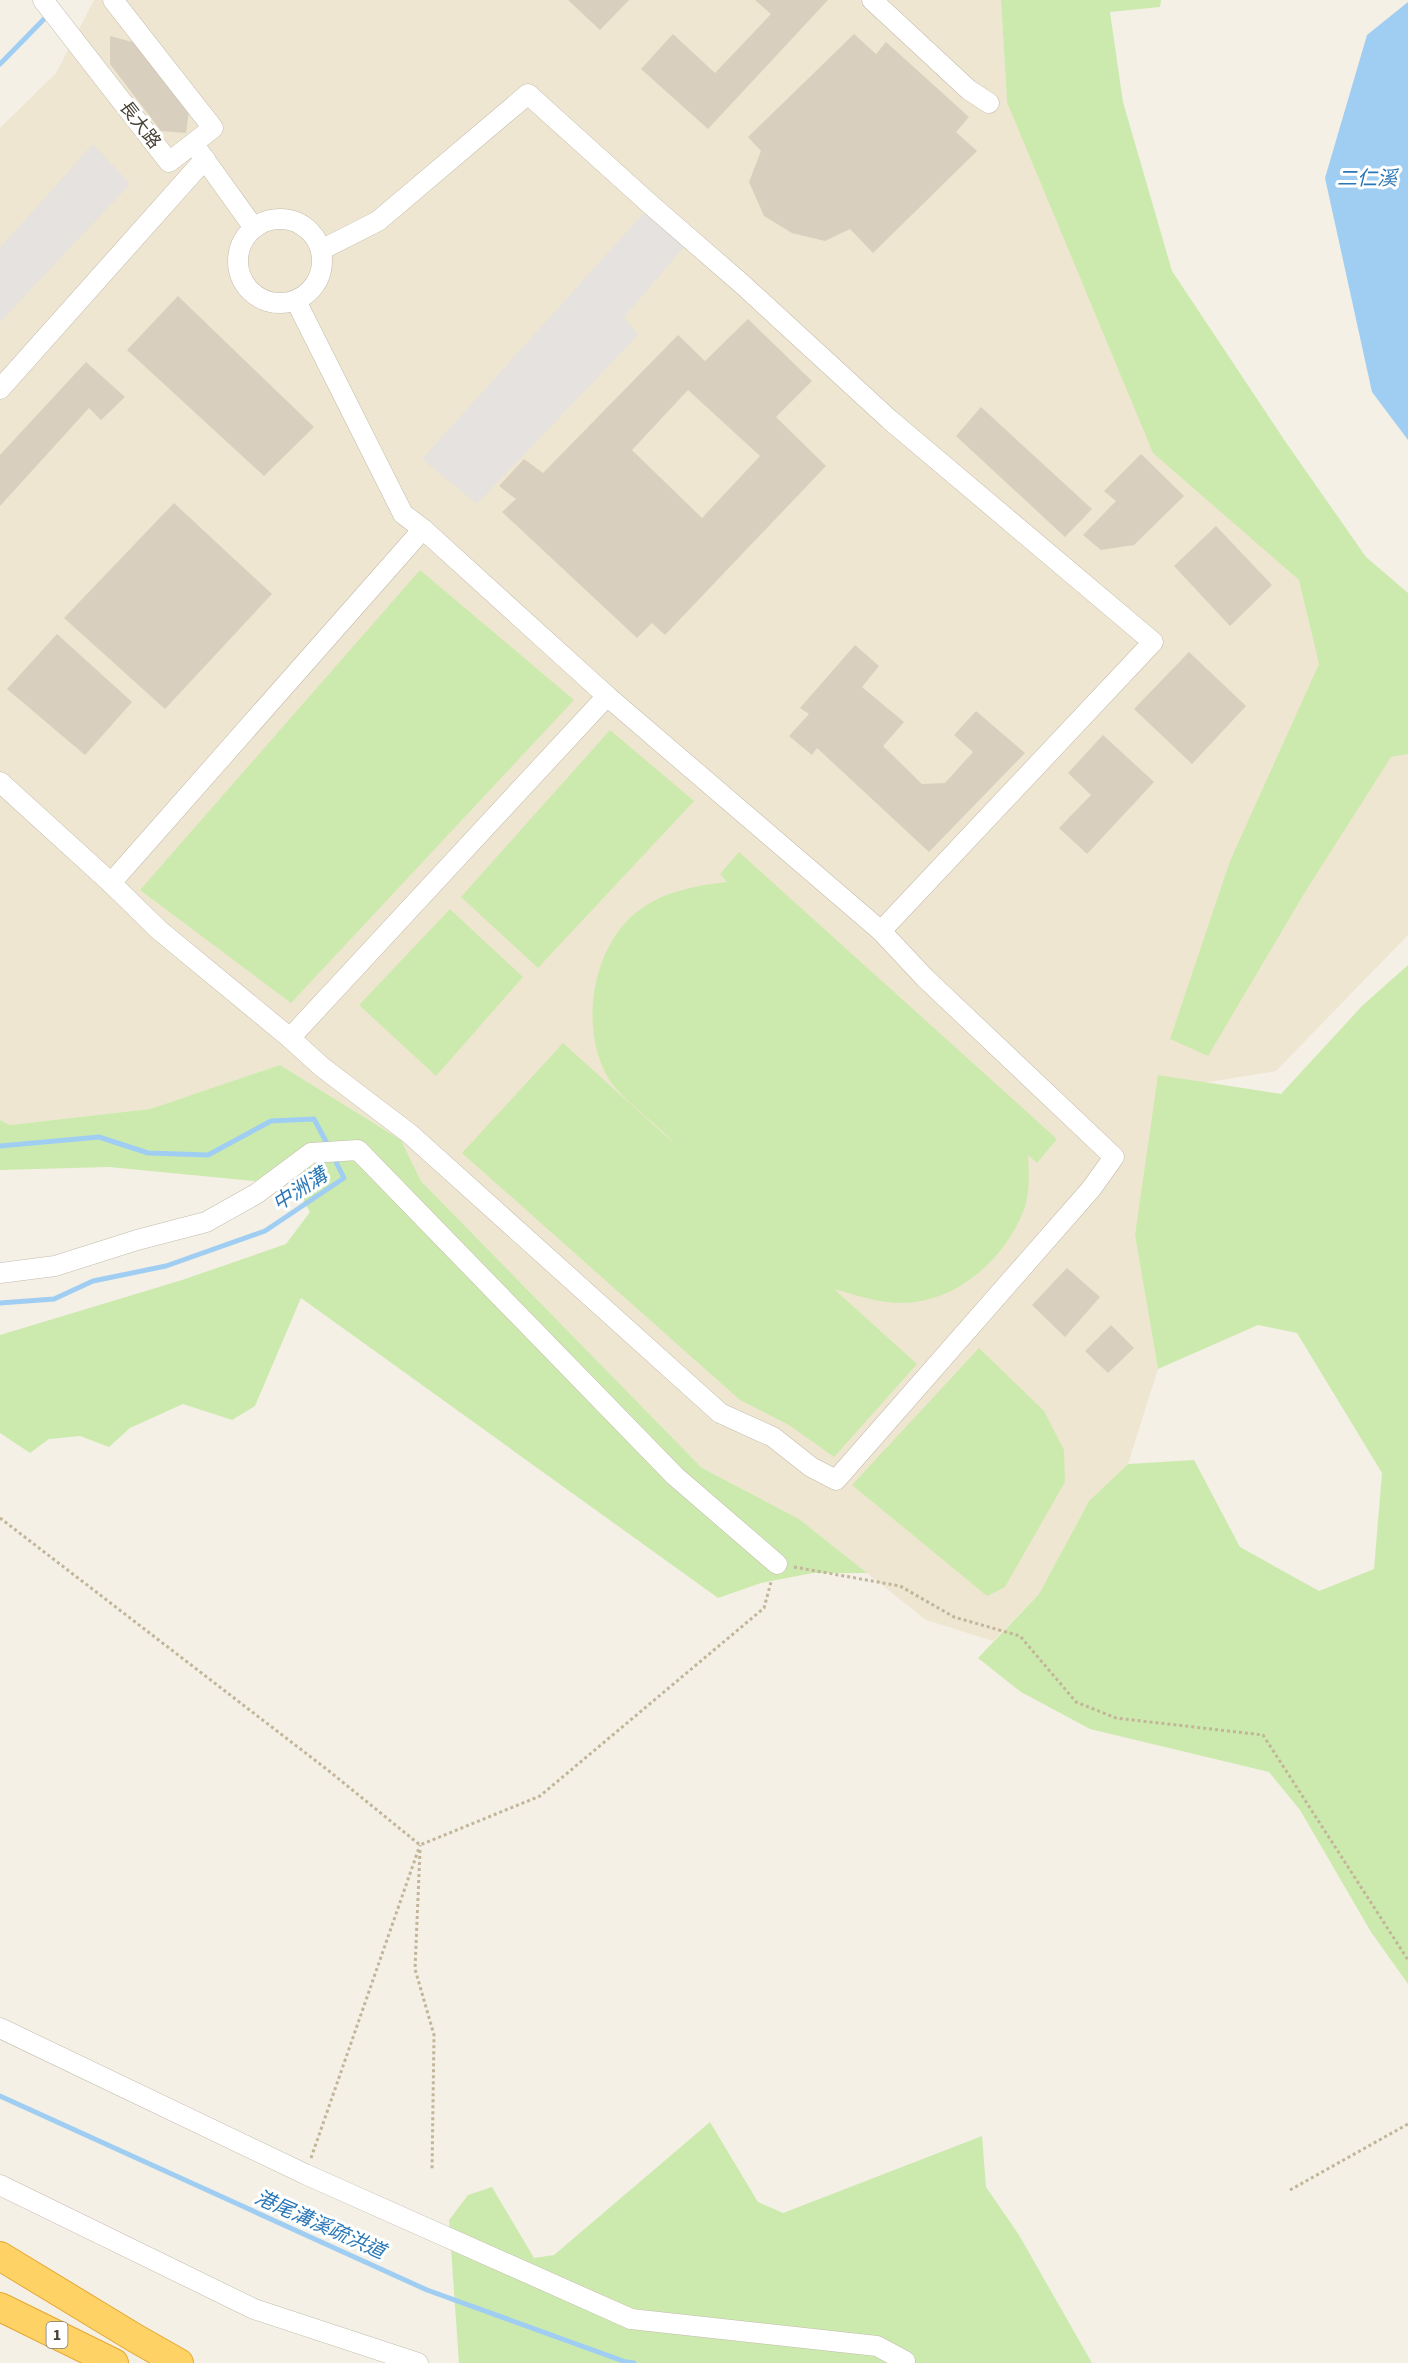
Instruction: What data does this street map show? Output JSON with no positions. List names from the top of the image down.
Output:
{
  "streets": {
    "highway": ["1"],
    "street": ["長大路"]
  },
  "water": ["二仁溪", "中洲溝", "港尾溝溪疏洪道"]
}
